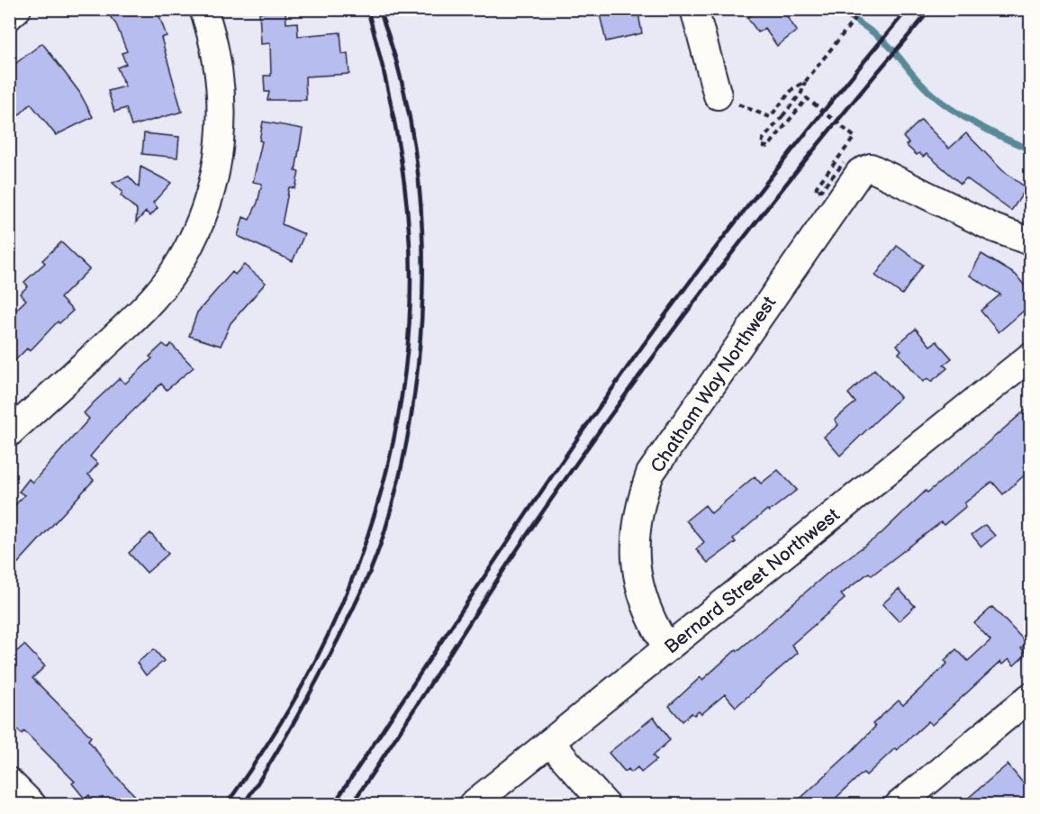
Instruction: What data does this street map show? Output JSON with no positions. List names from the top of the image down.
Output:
{
  "streets": {
    "street": ["Chatham Way Northwest", "Bernard Street Northwest"]
  },
  "crossings": [
    ["Chatham Way Northwest", "Bernard Street Northwest"]
  ]
}
